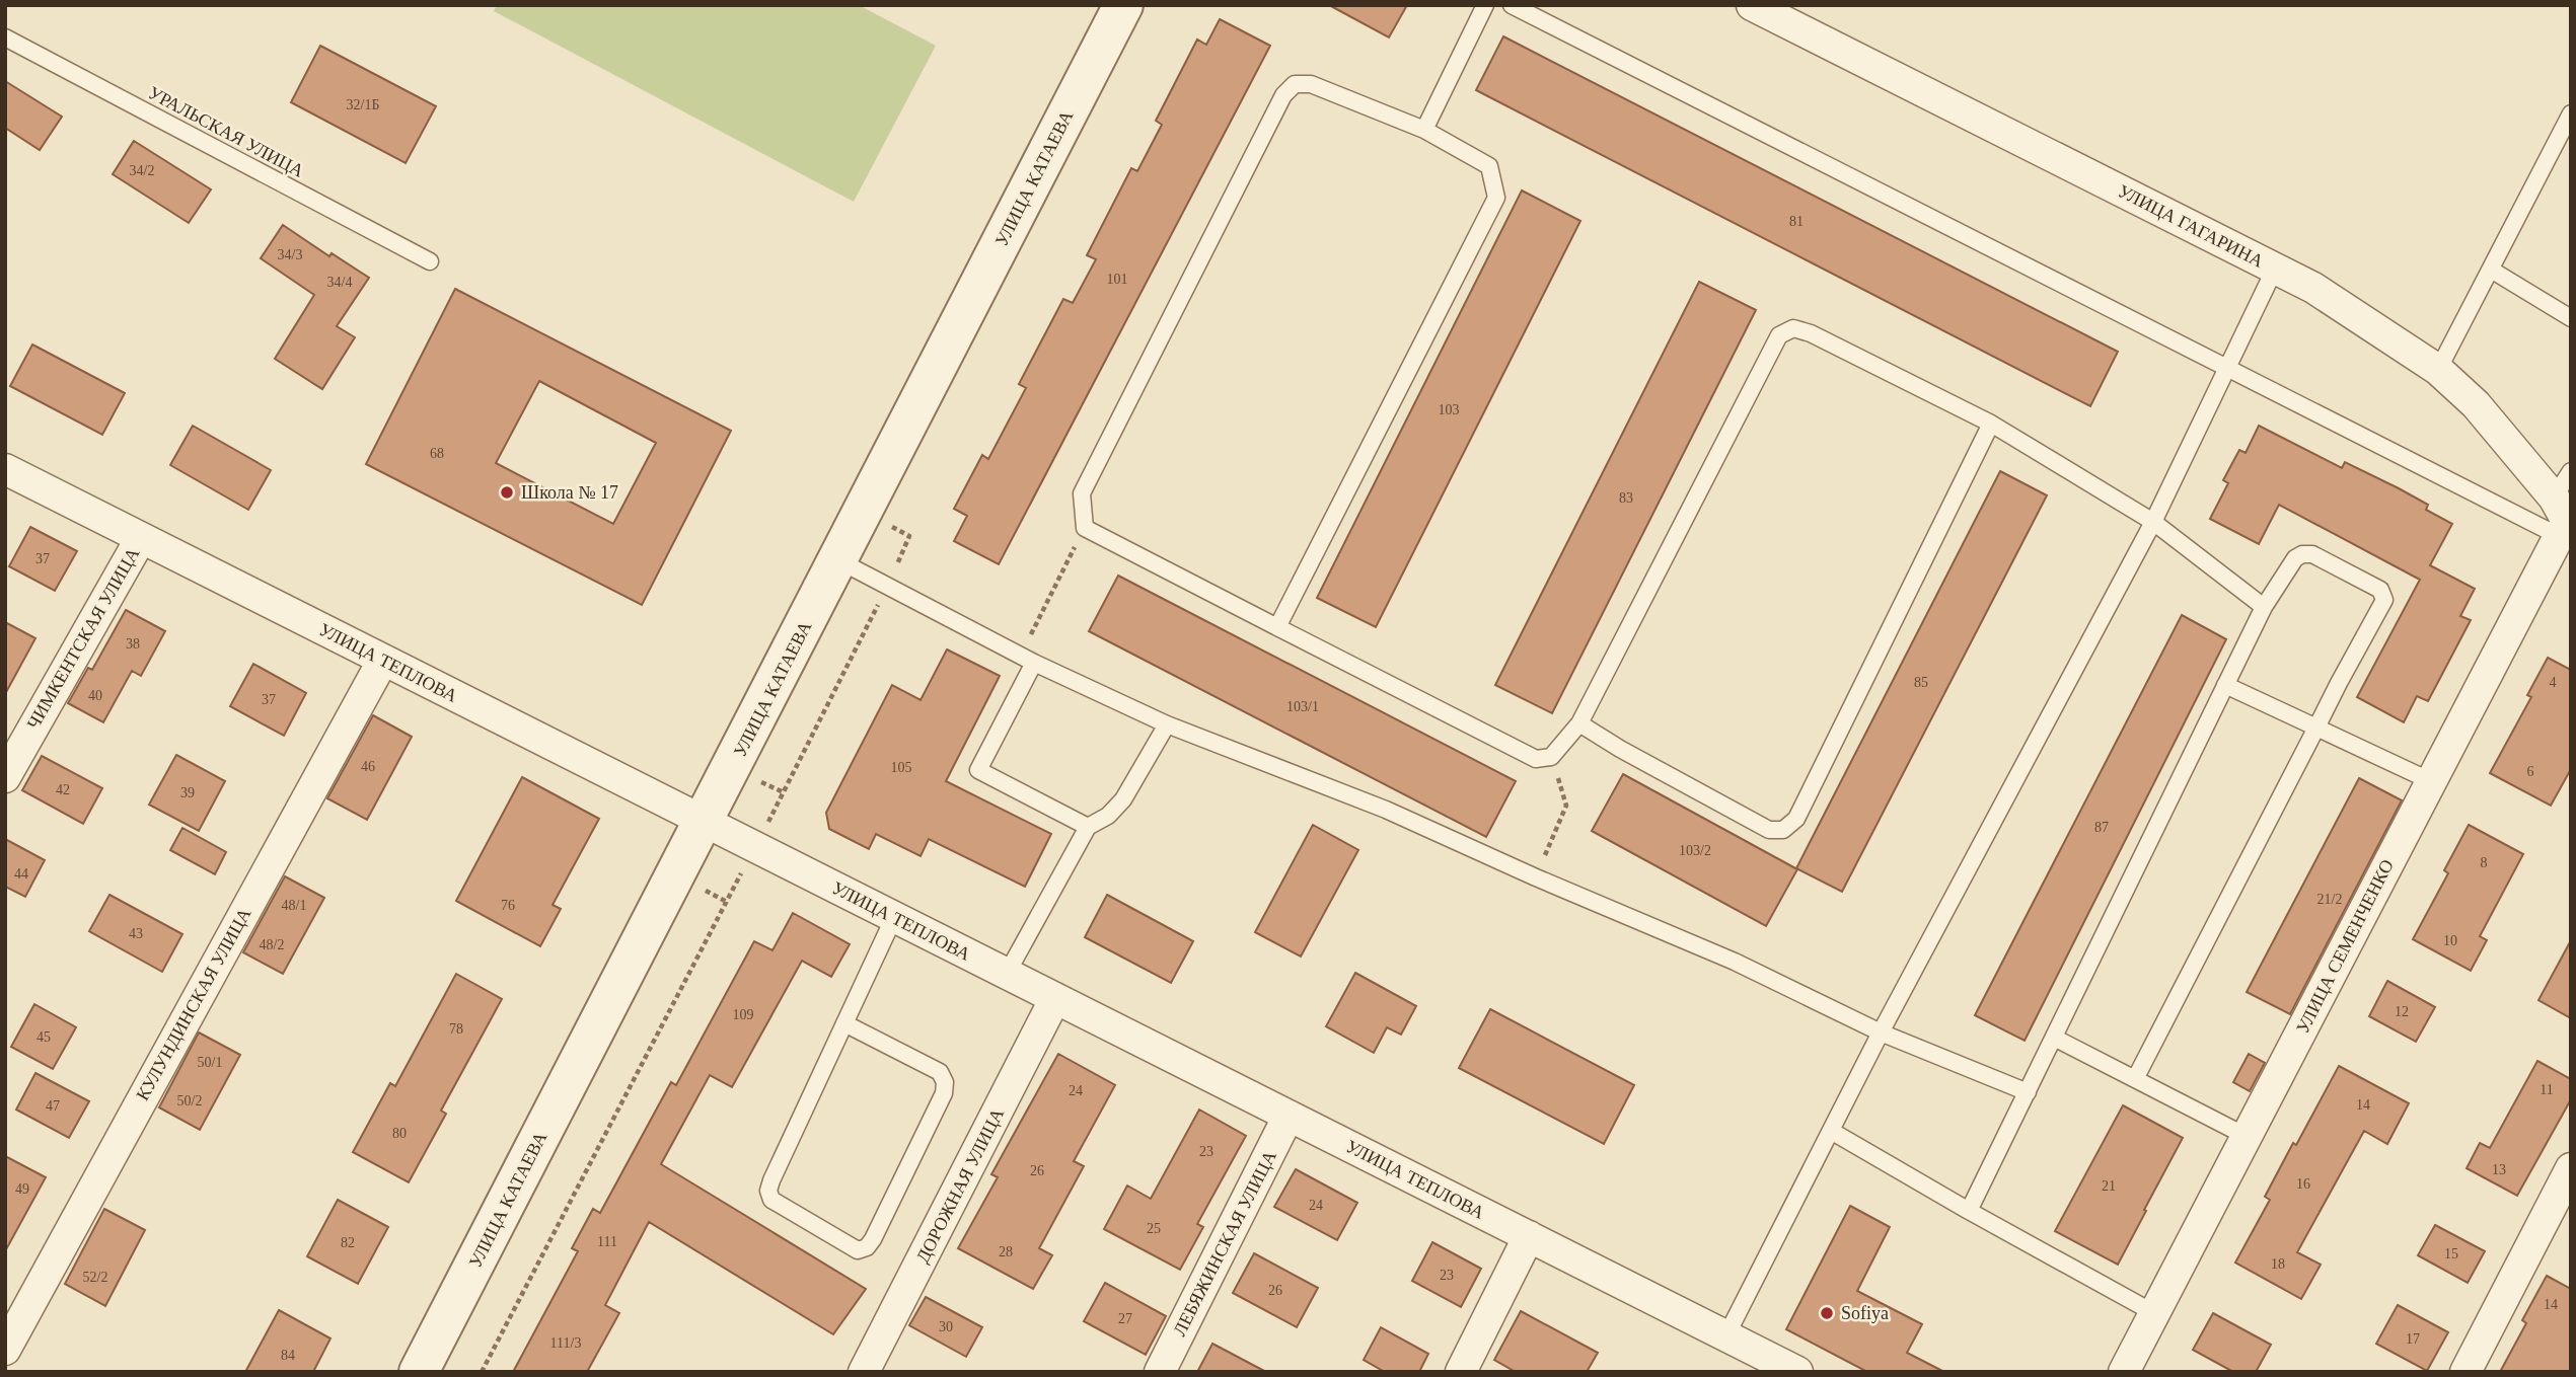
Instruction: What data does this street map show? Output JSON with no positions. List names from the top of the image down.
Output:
{
  "streets": {
    "street": [
      "УЛИЦА КАТАЕВА",
      "УЛИЦА ГАГАРИНА",
      "ЧИМКЕНТСКАЯ УЛИЦА",
      "УЛИЦА ТЕПЛОВА",
      "УЛИЦА СЕМЕНЧЕНКО",
      "КУЛУНДИНСКАЯ УЛИЦА",
      "ДОРОЖНАЯ УЛИЦА",
      "ЛЕБЯЖИНСКАЯ УЛИЦА"
    ],
    "lane": ["УРАЛЬСКАЯ УЛИЦА"]
  },
  "crossings": [
    ["УЛИЦА КАТАЕВА", "УЛИЦА ТЕПЛОВА"],
    ["УЛИЦА ГАГАРИНА", "УЛИЦА СЕМЕНЧЕНКО"],
    ["ЧИМКЕНТСКАЯ УЛИЦА", "УЛИЦА ТЕПЛОВА"],
    ["УЛИЦА ТЕПЛОВА", "КУЛУНДИНСКАЯ УЛИЦА"],
    ["УЛИЦА ТЕПЛОВА", "ДОРОЖНАЯ УЛИЦА"],
    ["УЛИЦА ТЕПЛОВА", "ЛЕБЯЖИНСКАЯ УЛИЦА"]
  ],
  "places": ["Школа № 17", "Sofiya"],
  "house_numbers": [
    "32/1Б",
    "34/2",
    "81",
    "34/3",
    "101",
    "34/4",
    "103",
    "68",
    "83",
    "37",
    "38",
    "85",
    "4",
    "40",
    "37",
    "103/1",
    "46",
    "105",
    "6",
    "42",
    "39",
    "87",
    "103/2",
    "8",
    "44",
    "21/2",
    "48/1",
    "76",
    "43",
    "10",
    "48/2",
    "12",
    "109",
    "78",
    "45",
    "50/1",
    "11",
    "24",
    "50/2",
    "14",
    "47",
    "80",
    "23",
    "13",
    "26",
    "16",
    "21",
    "49",
    "24",
    "25",
    "111",
    "82",
    "28",
    "15",
    "18",
    "23",
    "52/2",
    "26",
    "14",
    "27",
    "30",
    "17",
    "111/3",
    "84"
  ]
}
